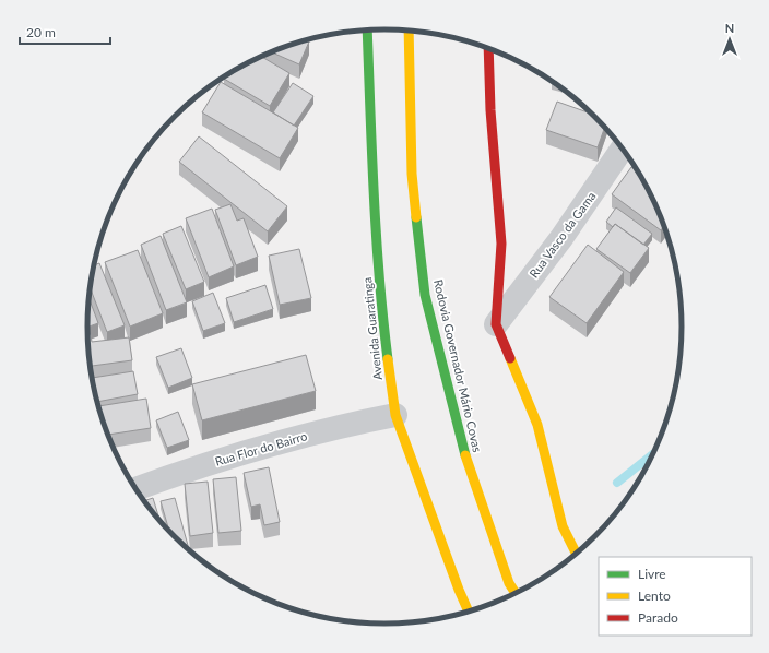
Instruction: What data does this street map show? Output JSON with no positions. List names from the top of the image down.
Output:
{
  "streets": {
    "main road": ["Avenida Guaratinga", "Rodovia Governador Mário Covas"],
    "street": ["Rua Vasco da Gama", "Rua Flor do Bairro"]
  },
  "crossings": [
    ["Avenida Guaratinga", "Rua Flor do Bairro"]
  ],
  "legend": ["Livre", "Lento", "Parado"],
  "scale_bar": "20 m",
  "north": "top"
}
